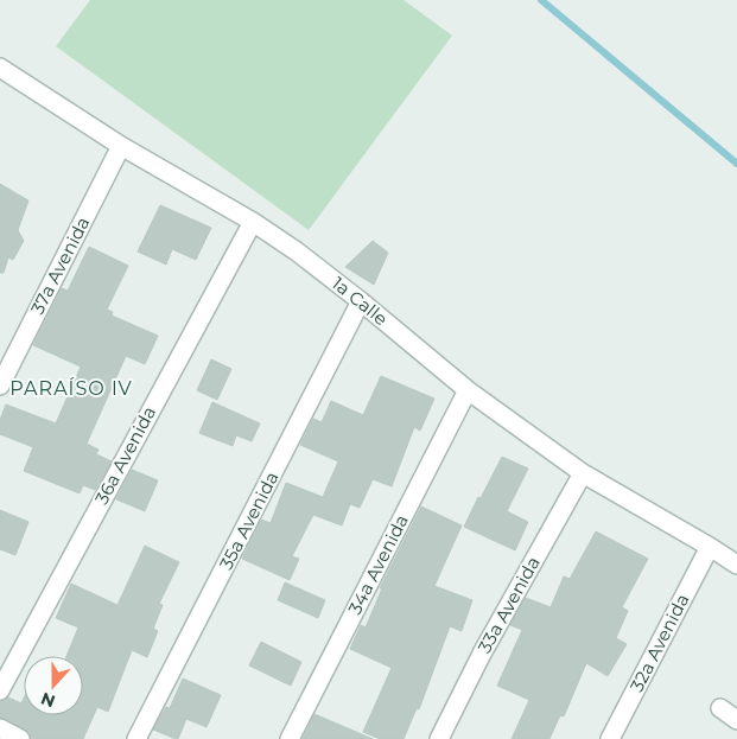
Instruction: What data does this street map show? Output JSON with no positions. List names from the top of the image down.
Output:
{
  "streets": {
    "street": [
      "37a Avenida",
      "1a Calle",
      "36a Avenida",
      "35a Avenida",
      "34a Avenida",
      "33a Avenida",
      "32a Avenida"
    ]
  },
  "crossings": [
    ["37a Avenida", "1a Calle"],
    ["1a Calle", "36a Avenida"],
    ["1a Calle", "35a Avenida"],
    ["1a Calle", "34a Avenida"],
    ["1a Calle", "33a Avenida"],
    ["1a Calle", "32a Avenida"]
  ],
  "districts": ["PARAÍSO IV"],
  "north": "bottom"
}
